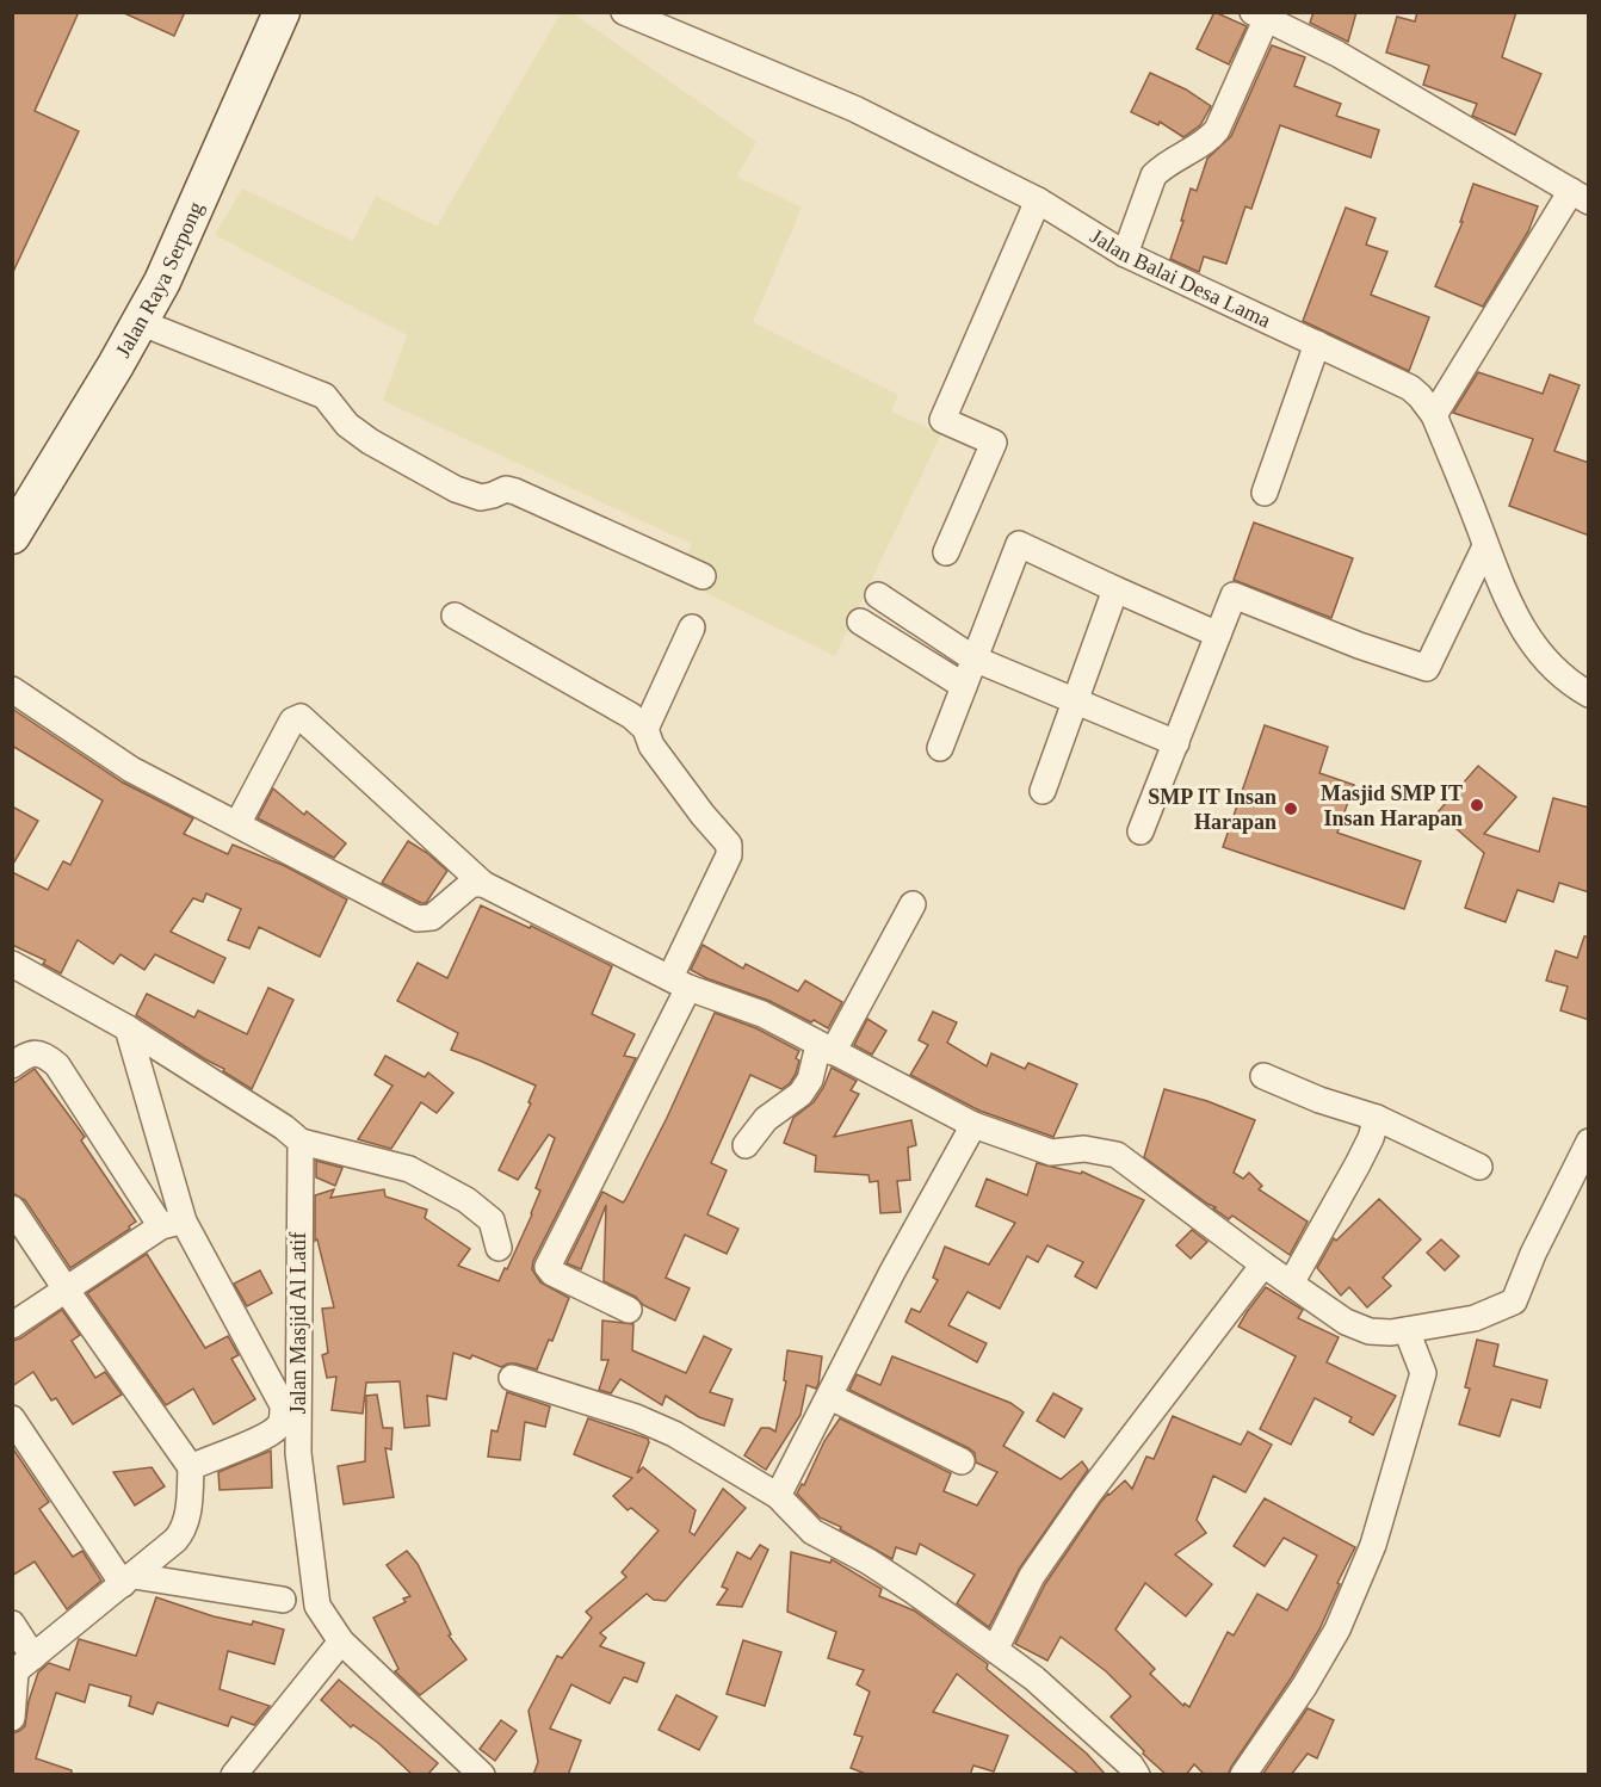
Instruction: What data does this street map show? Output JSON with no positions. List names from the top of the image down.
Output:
{
  "streets": {
    "main road": ["Jalan Raya Serpong"],
    "street": ["Jalan Balai Desa Lama", "Jalan Masjid Al Latif"]
  },
  "places": ["Masjid SMP IT Insan Harapan", "SMP IT Insan Harapan"]
}
